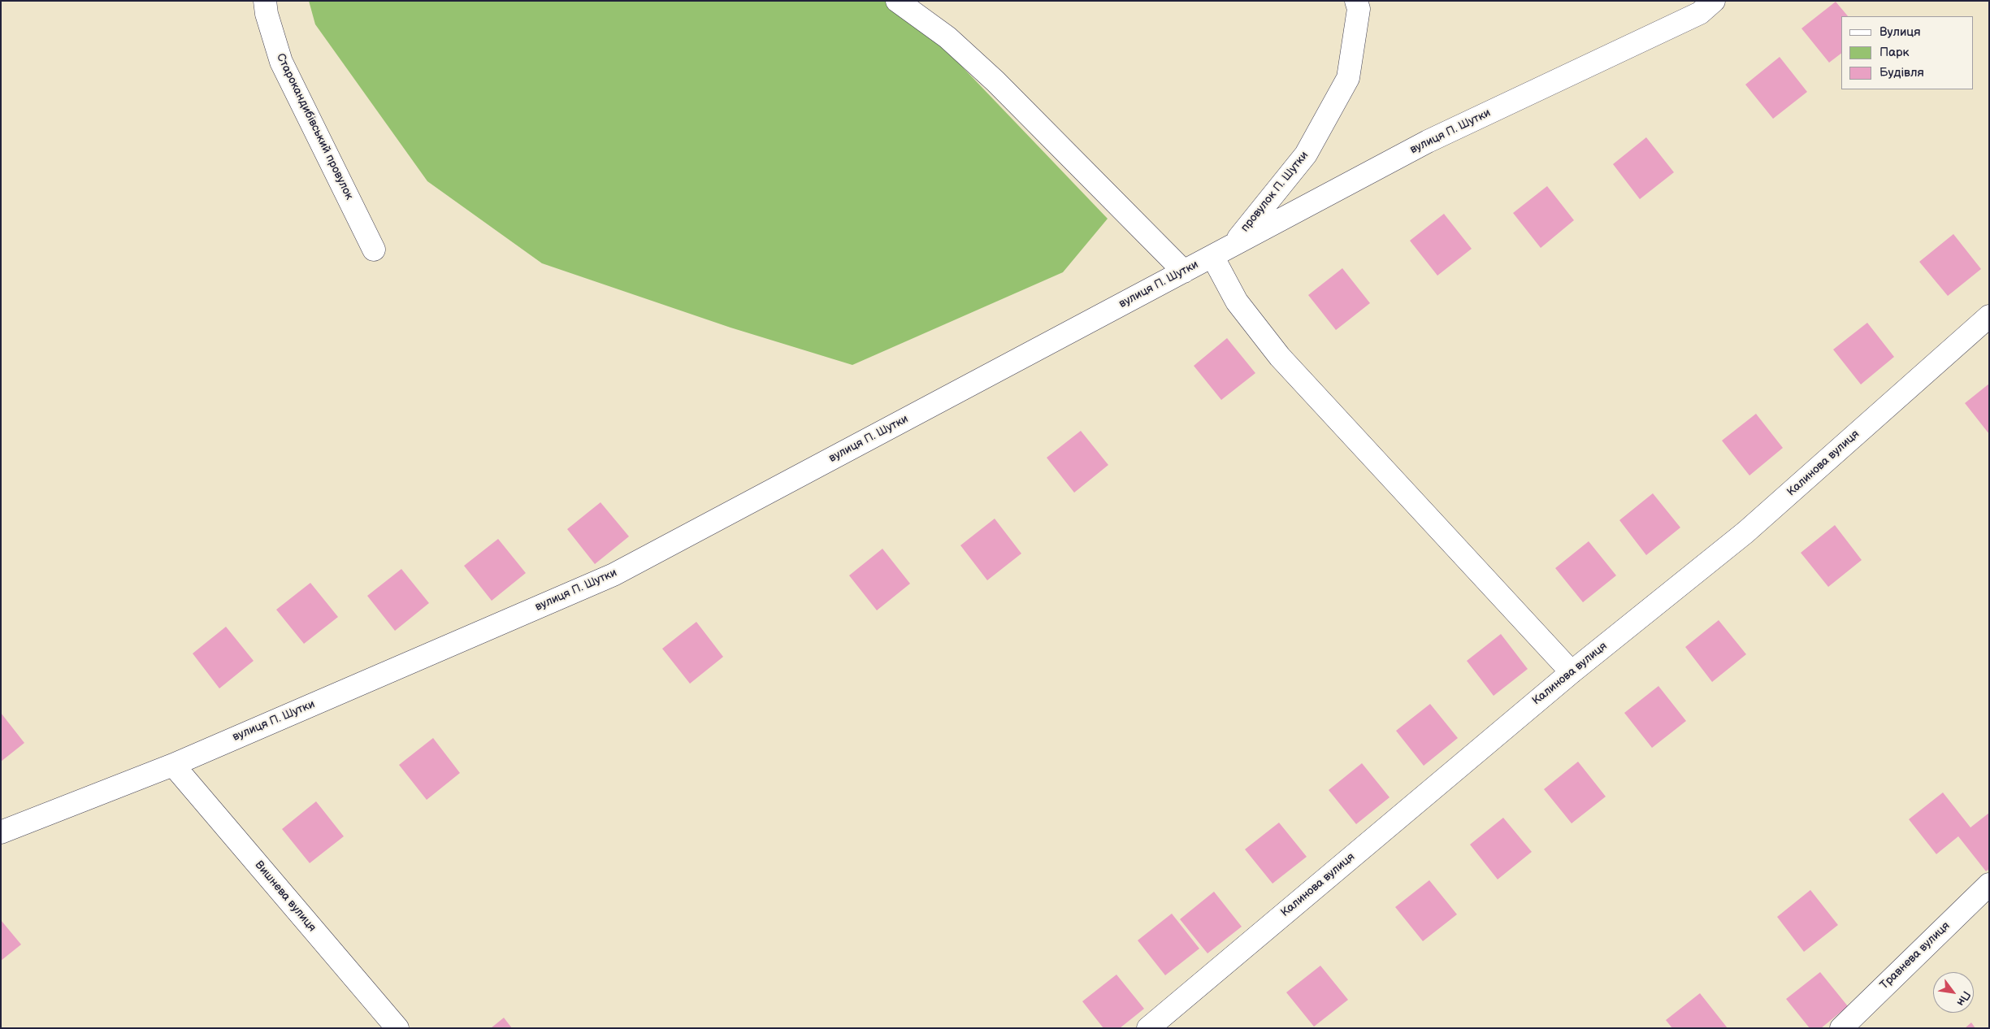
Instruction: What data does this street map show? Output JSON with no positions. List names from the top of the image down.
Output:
{
  "streets": {
    "street": [
      "Старокандибівський провулок",
      "вулиця П. Шутки",
      "провулок П. Шутки",
      "Калинова вулиця",
      "Вишнева вулиця",
      "Травнева вулиця"
    ]
  },
  "crossings": [
    ["вулиця П. Шутки", "провулок П. Шутки"],
    ["вулиця П. Шутки", "Вишнева вулиця"]
  ],
  "legend": ["Вулиця", "Парк", "Будівля"],
  "north": "bottom right"
}
